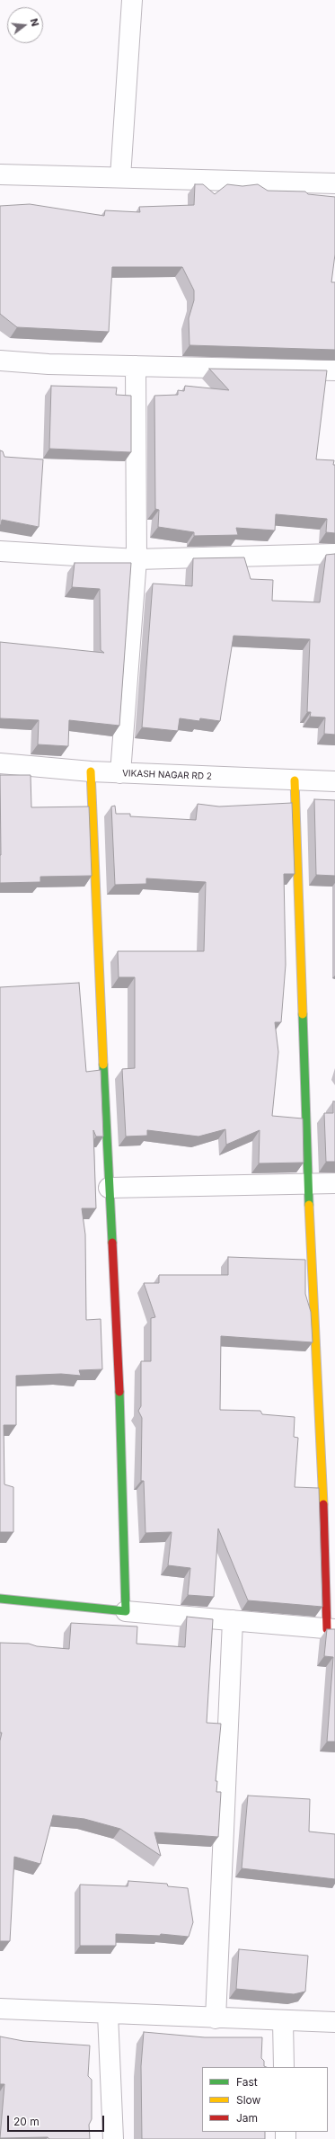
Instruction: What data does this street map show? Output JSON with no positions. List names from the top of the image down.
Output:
{
  "streets": {
    "street": ["VIKASH NAGAR RD 2"]
  },
  "legend": ["Fast", "Slow", "Jam"],
  "scale_bar": "20 m",
  "north": "right"
}
